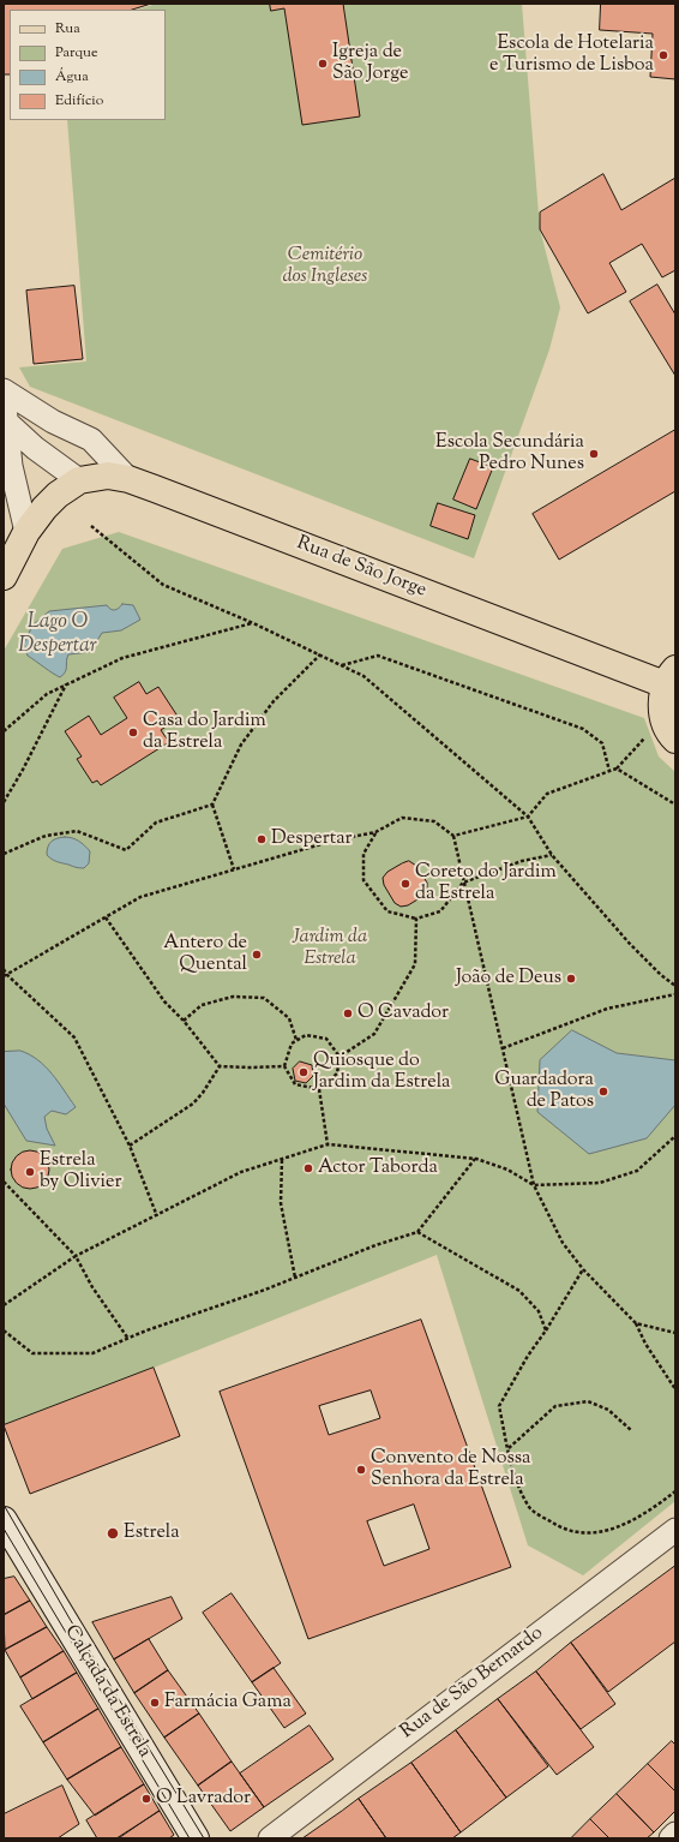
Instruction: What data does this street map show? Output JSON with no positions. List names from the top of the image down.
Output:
{
  "streets": {
    "main road": ["Rua de São Jorge", "Calçada da Estrela"],
    "street": ["Rua de São Bernardo"]
  },
  "water": ["Lago O Despertar"],
  "parks": ["Cemitério dos Ingleses", "Jardim da Estrela"],
  "places": [
    "Escola de Hotelaria e Turismo de Lisboa",
    "Igreja de São Jorge",
    "Escola Secundária Pedro Nunes",
    "Casa do Jardim da Estrela",
    "Despertar",
    "Coreto do Jardim da Estrela",
    "Antero de Quental",
    "João de Deus",
    "O Cavador",
    "Quiosque do Jardim da Estrela",
    "Guardadora de Patos",
    "Actor Taborda",
    "Estrela by Olivier",
    "Convento de Nossa Senhora da Estrela",
    "Estrela",
    "Farmácia Gama",
    "O Lavrador"
  ],
  "legend": [
    "Rua",
    "Parque",
    "Água",
    "Edifício"
  ]
}
